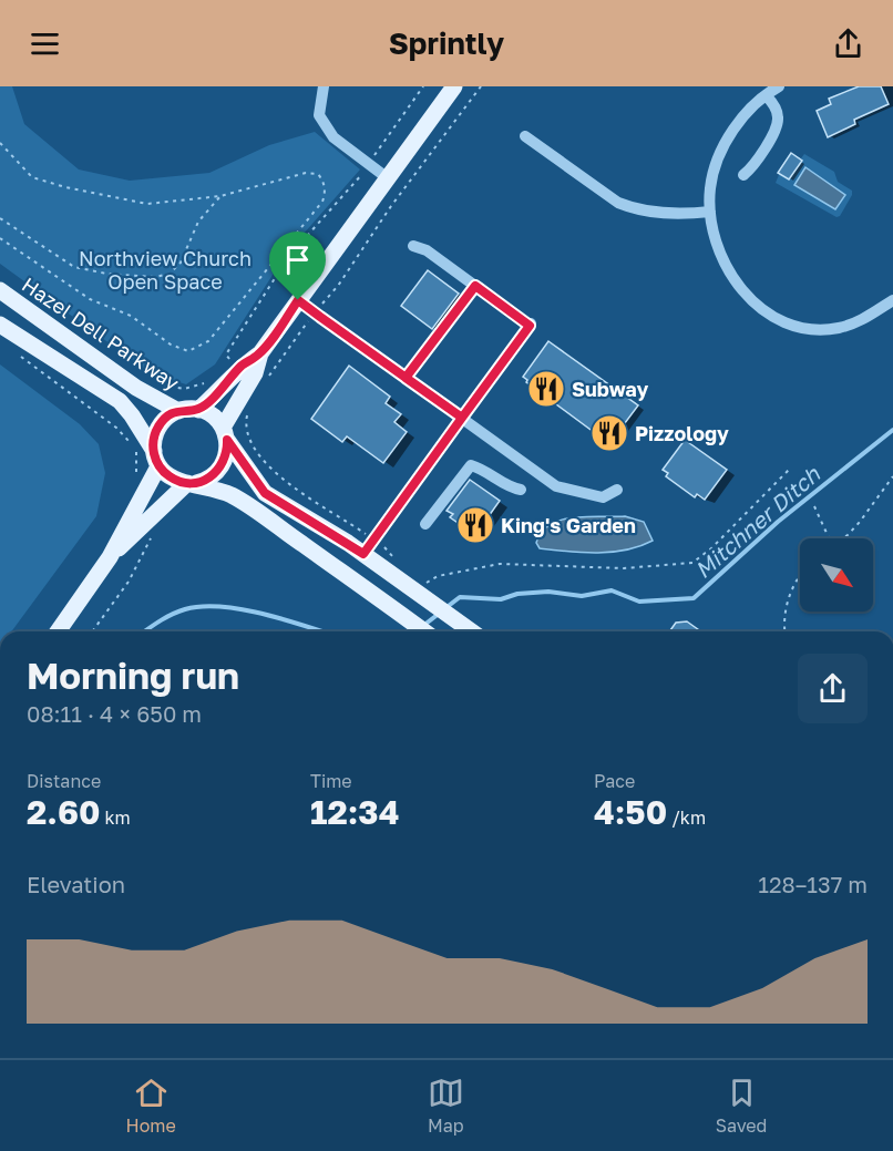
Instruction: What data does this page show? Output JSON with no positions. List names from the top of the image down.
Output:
{
  "streets": {
    "main road": ["Hazel Dell Parkway"]
  },
  "water": ["Mitchner Ditch"],
  "parks": ["Northview Church Open Space"],
  "places": {
    "restaurant": ["Subway", "Pizzology", "King's Garden"]
  },
  "north": "bottom right",
  "page": {
    "header": "Sprintly",
    "heading": ["Morning run", "08:11 · 4 × 650 m"],
    "stats": [
      ["Distance", "2.60 km"],
      ["Time", "12:34"],
      ["Pace", "4:50 /km"]
    ],
    "chart": ["Elevation", "128–137 m"],
    "tabs": ["Home", "Map", "Saved"]
  }
}
